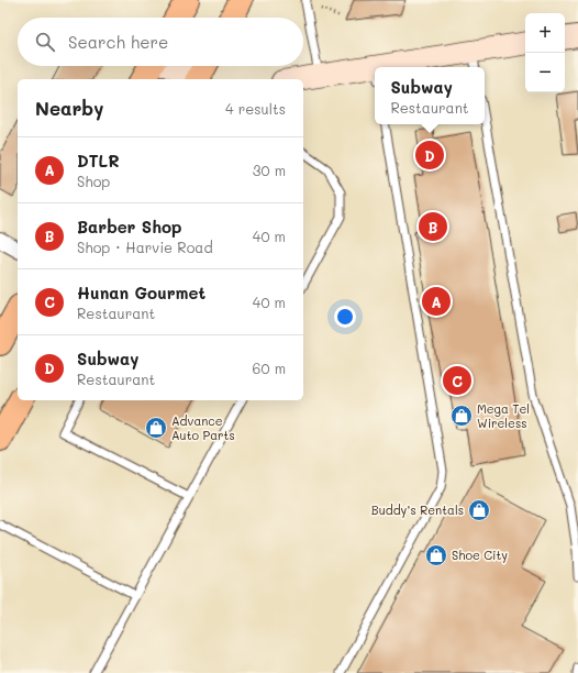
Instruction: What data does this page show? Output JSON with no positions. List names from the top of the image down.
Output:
{
  "places": {
    "shop": [
      "Mega Tel Wireless",
      "Advance Auto Parts",
      "Buddy’s Rentals",
      "Shoe City"
    ]
  },
  "page": {
    "map_buttons": ["+", "−"],
    "search": "Search here",
    "popup": ["Subway", "Restaurant"],
    "heading": ["Nearby", "4 results"],
    "list": [
      {
        "mark": "A",
        "name": "DTLR",
        "note": "Shop",
        "value": "30 m"
      },
      {
        "mark": "B",
        "name": "Barber Shop",
        "note": "Shop · Harvie Road",
        "value": "40 m"
      },
      {
        "mark": "C",
        "name": "Hunan Gourmet",
        "note": "Restaurant",
        "value": "40 m"
      },
      {
        "mark": "D",
        "name": "Subway",
        "note": "Restaurant",
        "value": "60 m"
      }
    ],
    "pins": [
      "D",
      "B",
      "A",
      "C"
    ]
  }
}
